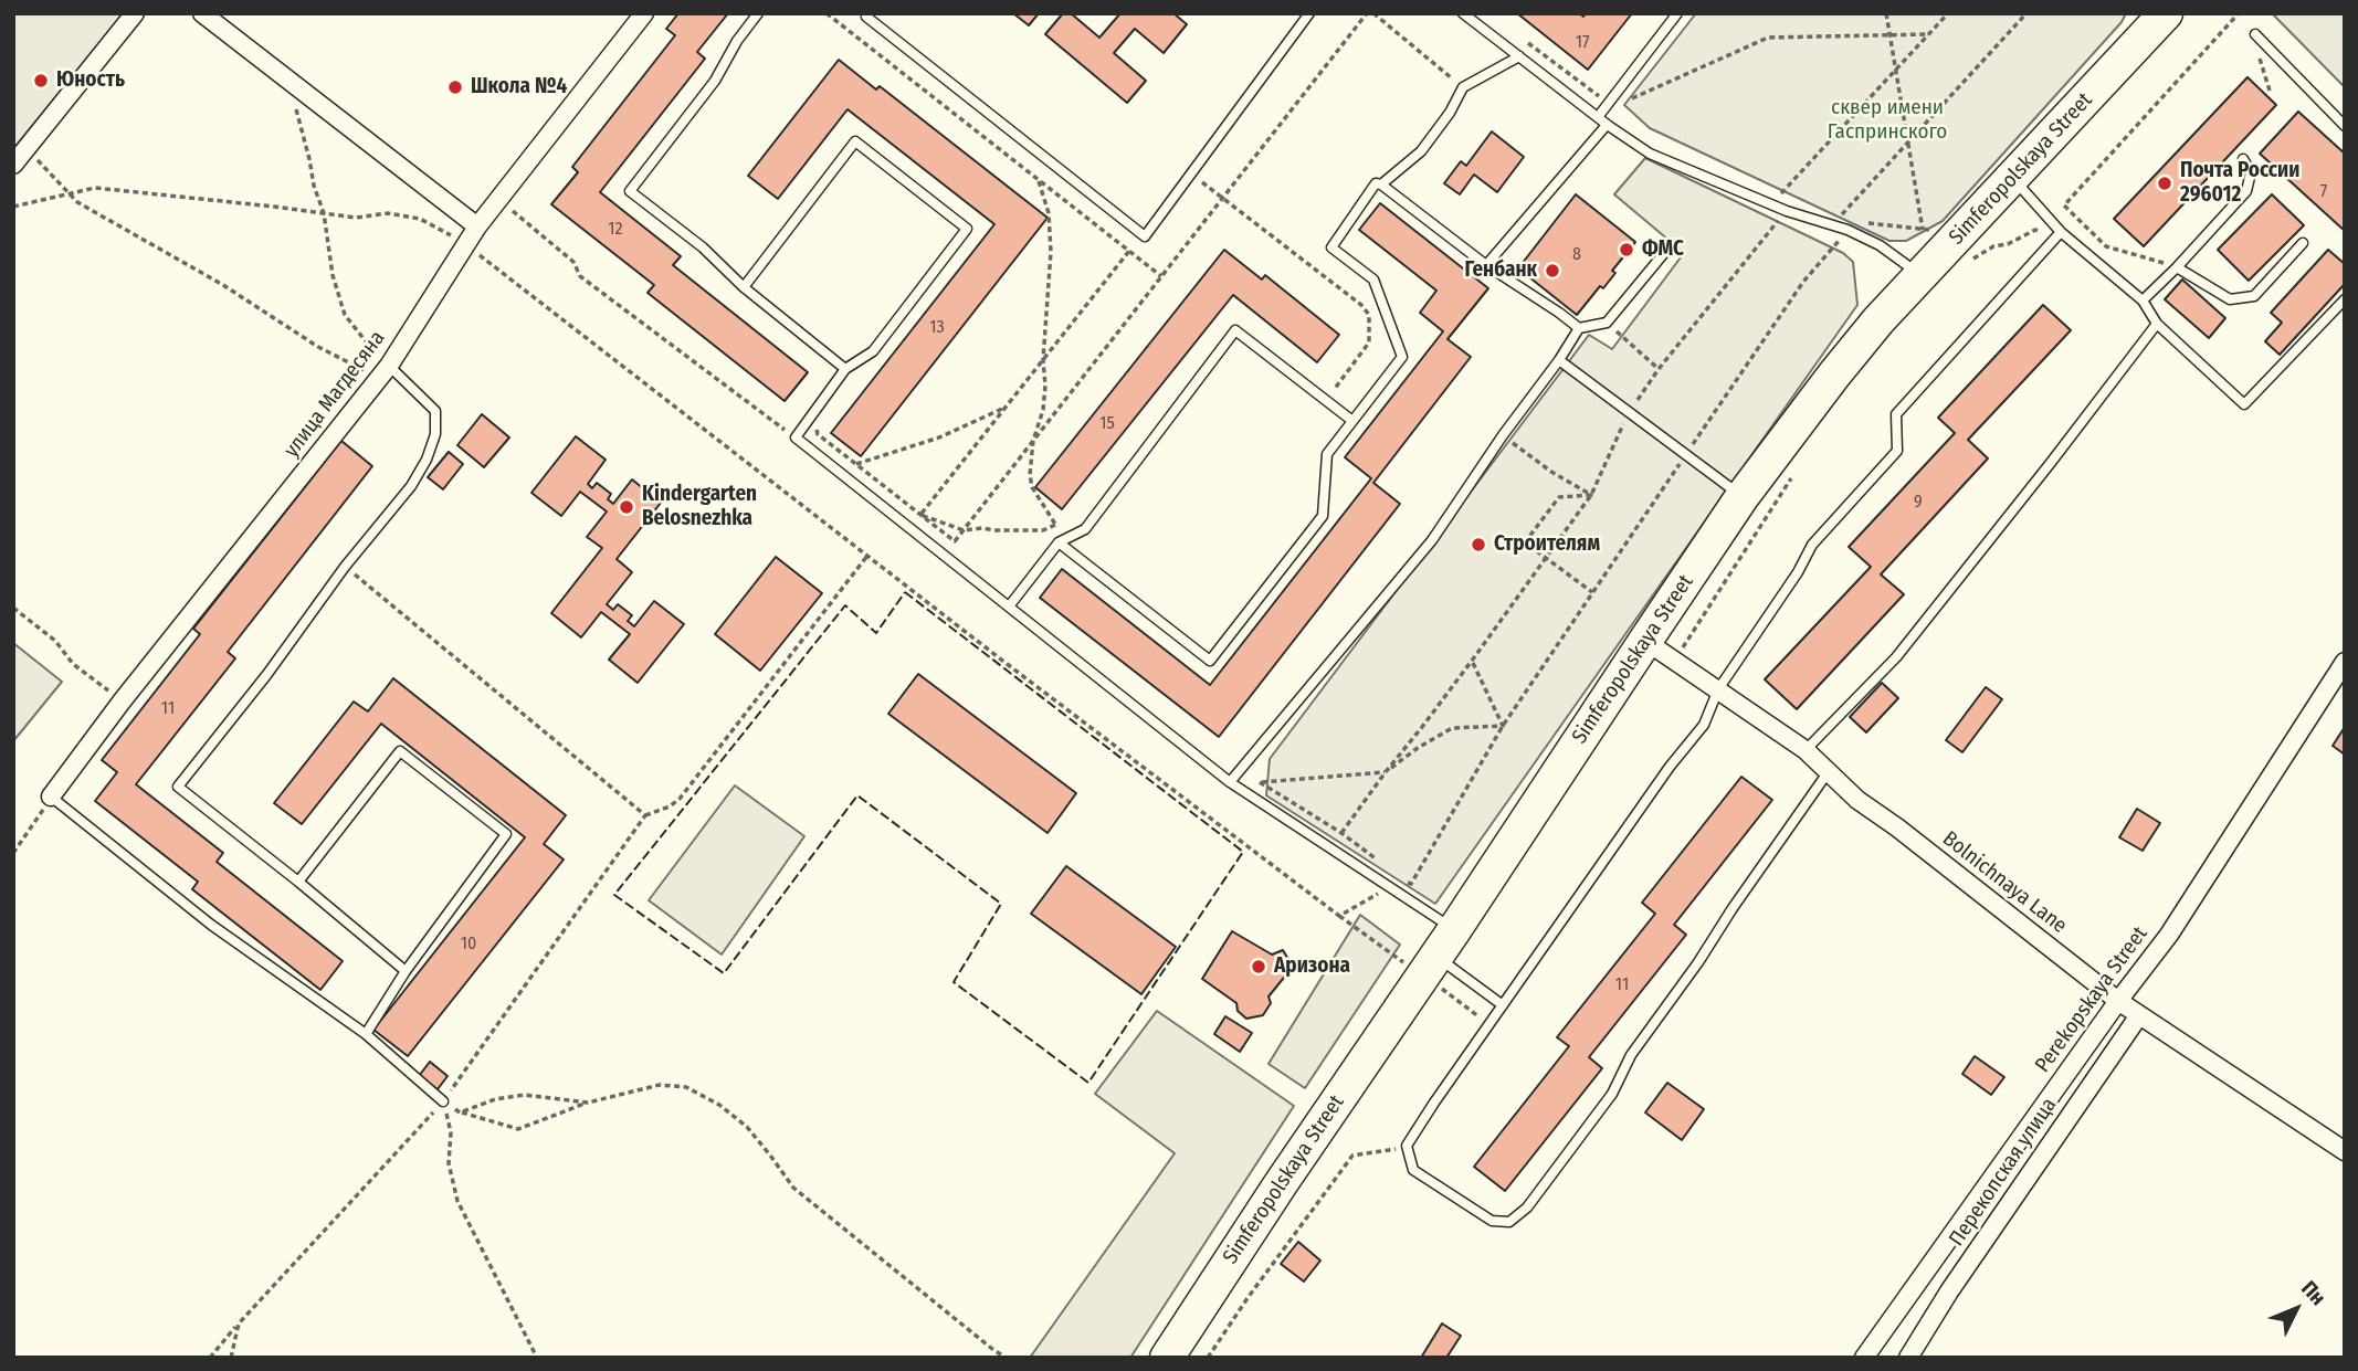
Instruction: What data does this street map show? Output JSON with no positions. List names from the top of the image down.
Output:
{
  "streets": {
    "highway": ["Simferopolskaya Street"],
    "street": [
      "улица Магдесяна",
      "Bolnichnaya Lane",
      "Perekopskaya Street",
      "Перекопская улица"
    ]
  },
  "crossings": [
    ["Simferopolskaya Street", "Bolnichnaya Lane"],
    ["Bolnichnaya Lane", "Perekopskaya Street"],
    ["Bolnichnaya Lane", "Перекопская улица"]
  ],
  "parks": ["сквер имени Гаспринского"],
  "places": [
    "Юность",
    "Школа №4",
    "Почта России 296012",
    "ФМС",
    "Генбанк",
    "Kindergarten Belosnezhka",
    "Строителям",
    "Аризона"
  ],
  "house_numbers": [
    "17",
    "7",
    "12",
    "8",
    "13",
    "15",
    "9",
    "11",
    "10",
    "11"
  ],
  "north": "top right"
}
